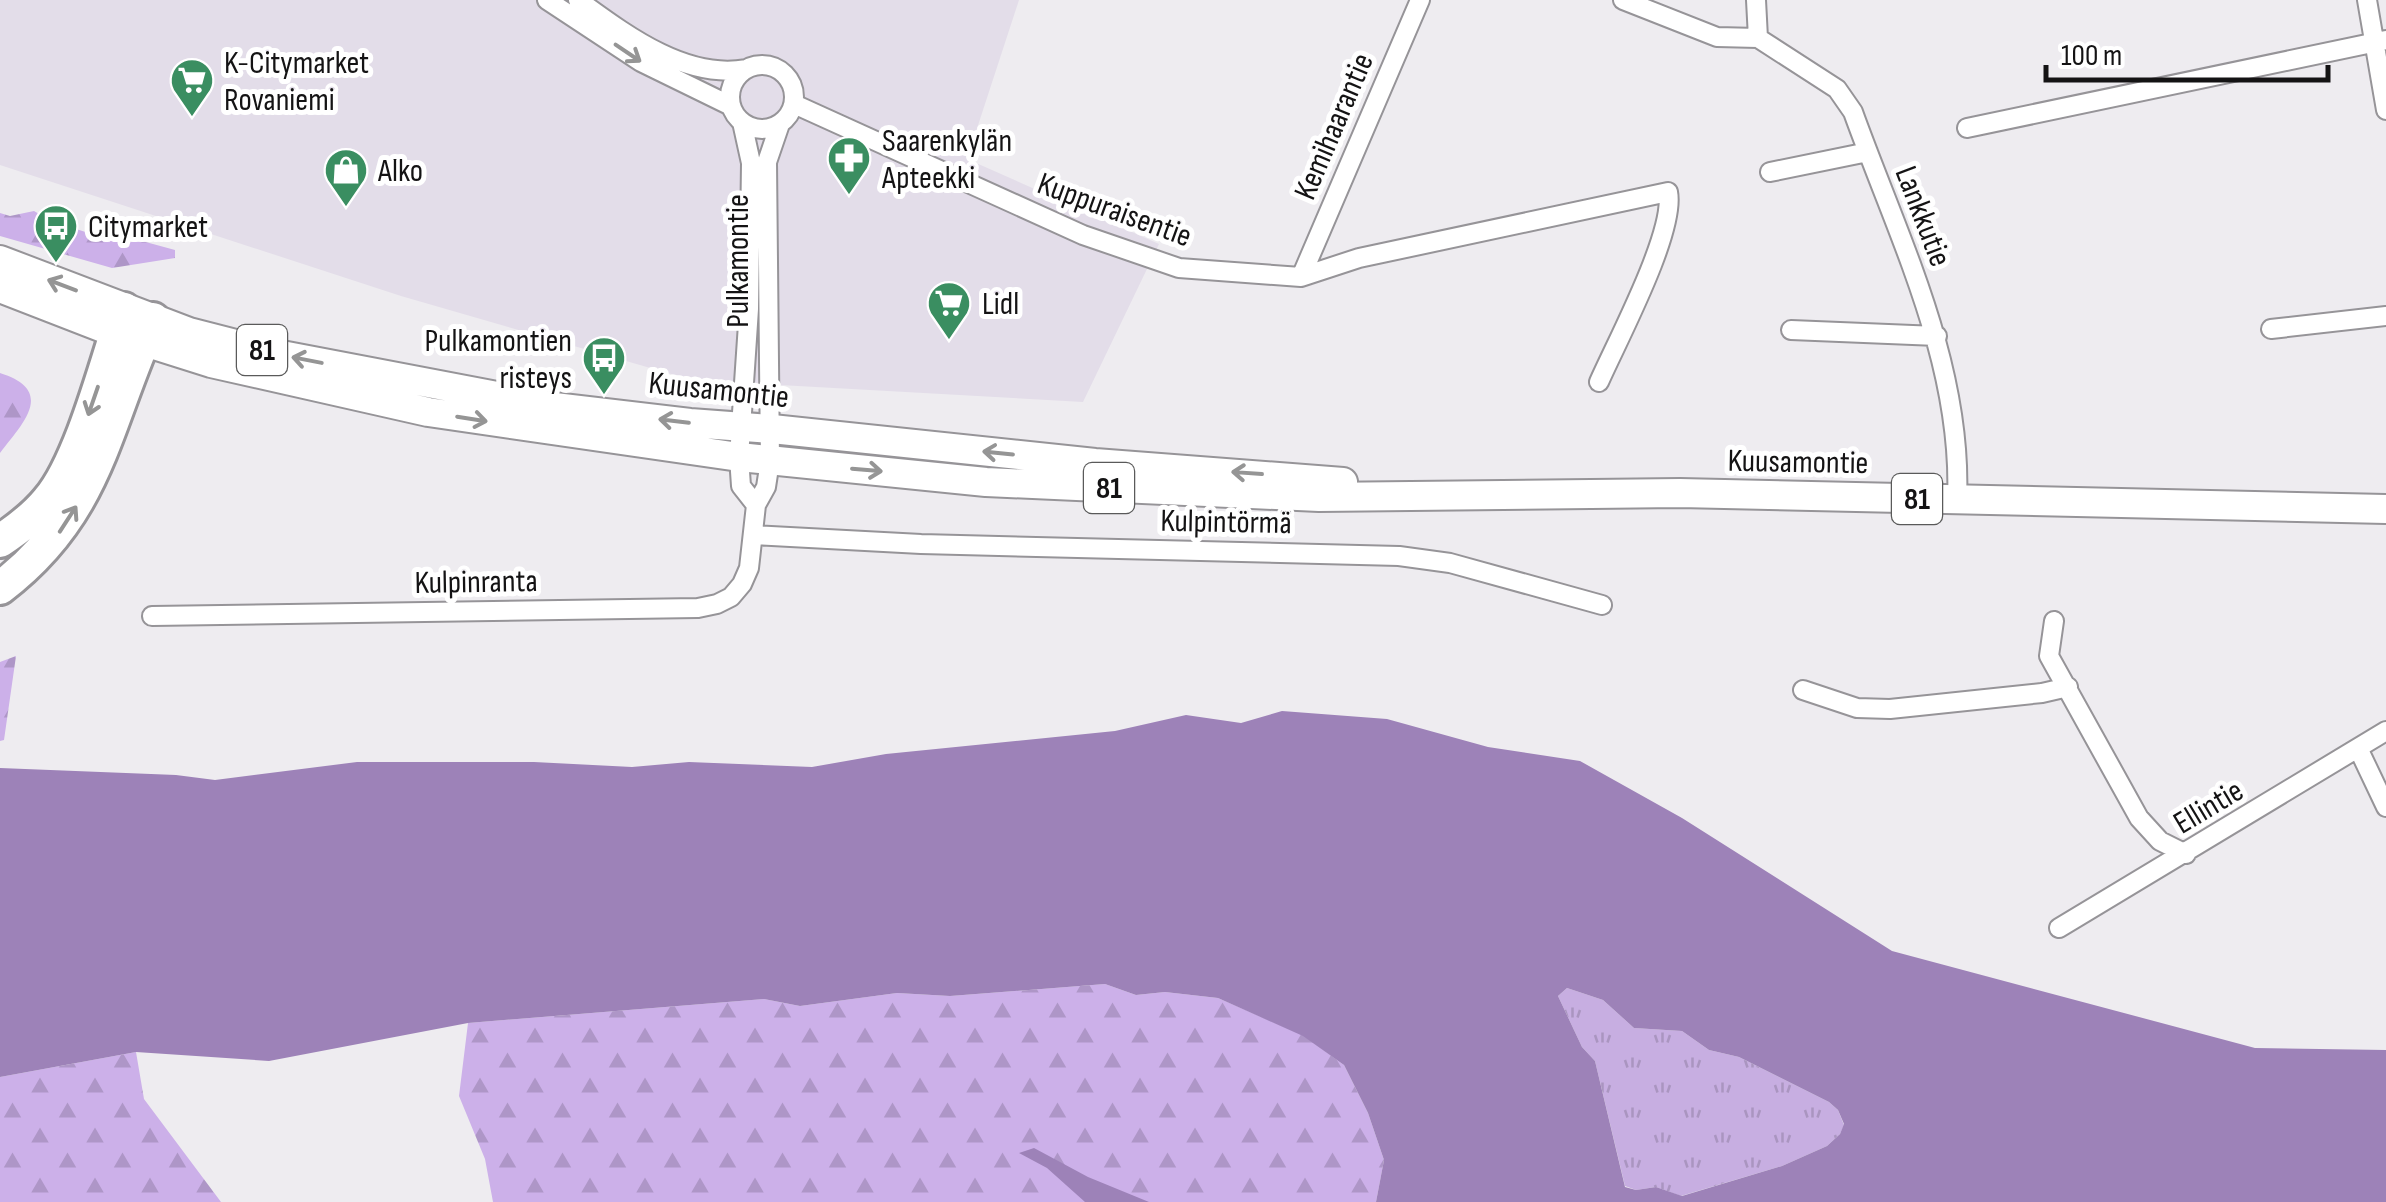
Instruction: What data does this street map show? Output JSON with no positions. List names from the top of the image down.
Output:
{
  "streets": {
    "main road": ["81", "Kuusamontie"],
    "street": [
      "Kemihaarantie",
      "Kuppuraisentie",
      "Lankkutie",
      "Pulkamontie",
      "Kulpintörmä",
      "Kulpinranta",
      "Ellintie"
    ]
  },
  "crossings": [
    ["Kemihaarantie", "Kuppuraisentie"],
    ["Kuppuraisentie", "Pulkamontie"],
    ["Lankkutie", "Kuusamontie"],
    ["Pulkamontie", "Kuusamontie"],
    ["Kulpintörmä", "Kulpinranta"]
  ],
  "places": {
    "supermarket": ["K-Citymarket Rovaniemi", "Lidl"],
    "pharmacy": ["Saarenkylän Apteekki"],
    "shop": ["Alko"],
    "bus stop": ["Citymarket", "Pulkamontien risteys"]
  },
  "scale_bar": "100 m"
}
